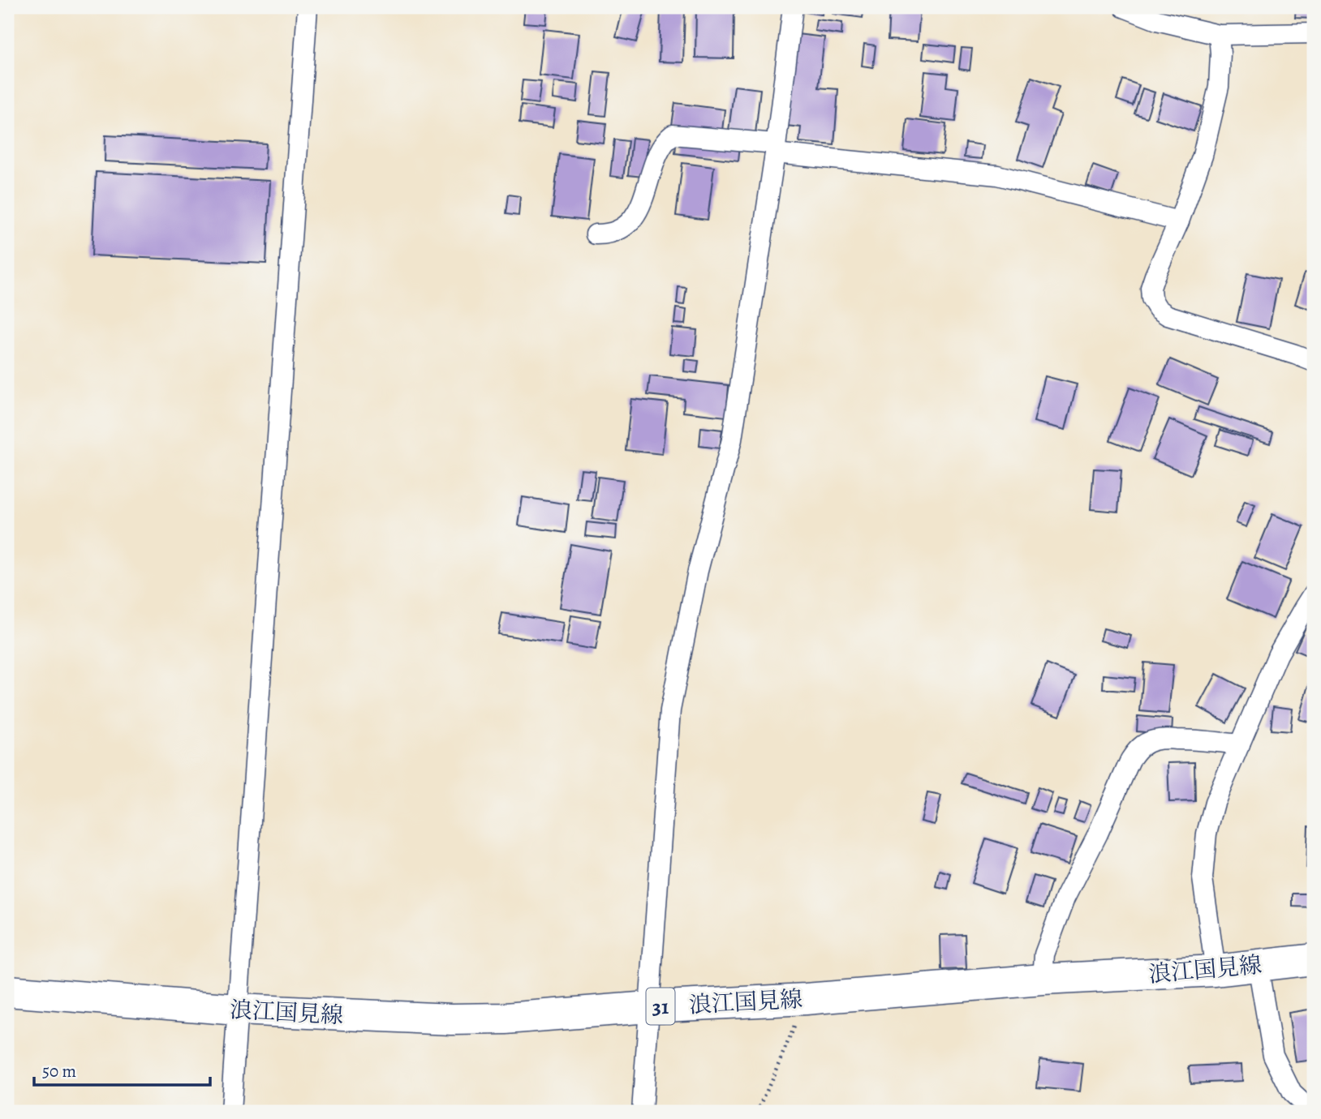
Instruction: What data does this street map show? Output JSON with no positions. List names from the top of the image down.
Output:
{
  "streets": {
    "main road": ["浪江国見線", "31"]
  },
  "scale_bar": "50 m"
}
